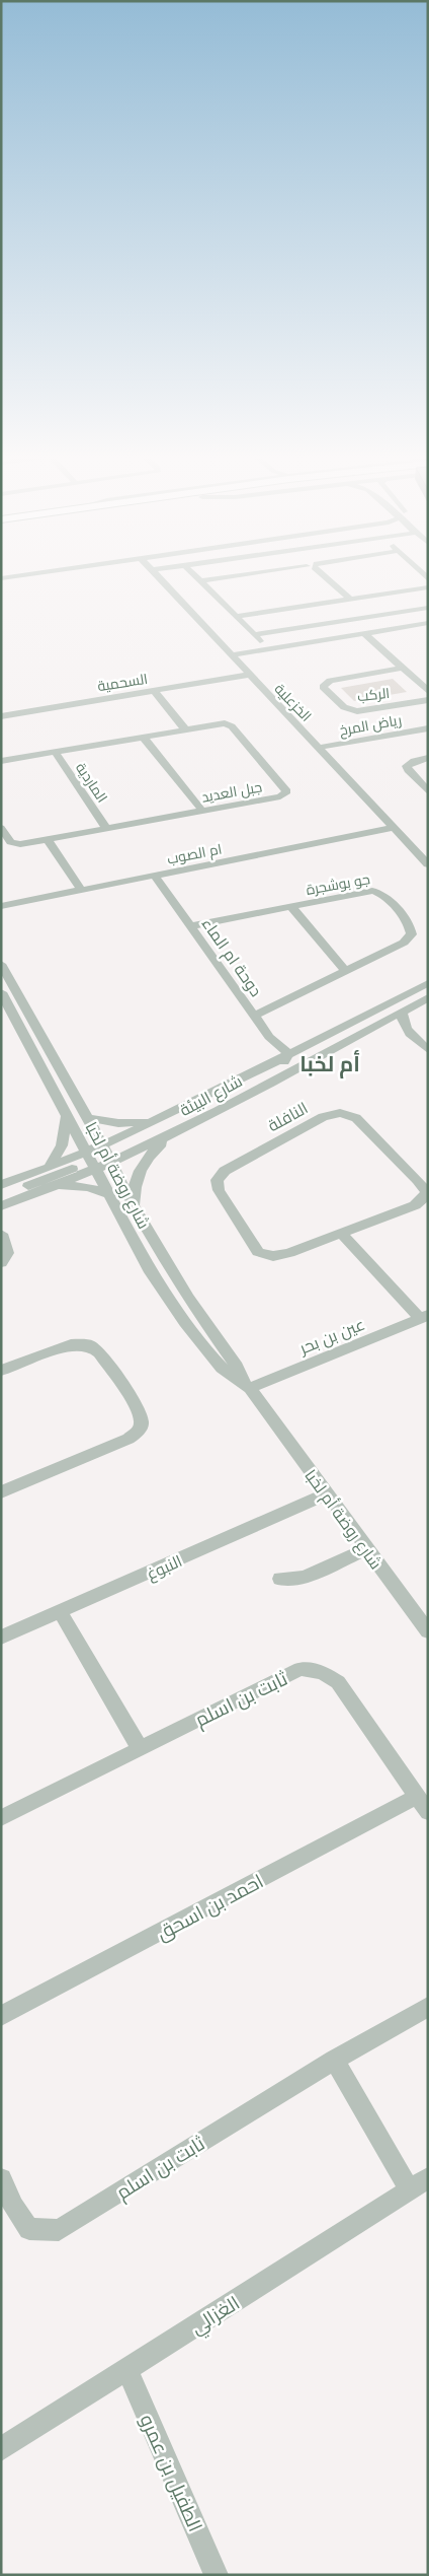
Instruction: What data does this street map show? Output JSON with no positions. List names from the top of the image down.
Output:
{
  "streets": {
    "street": [
      "السحمية",
      "الركب",
      "الخزعلية",
      "رياض المرخ",
      "الماردية",
      "جبل العديد",
      "ام الصوب",
      "جو بوشجرة",
      "دوحة ام الماء",
      "شارع البيئة",
      "النافلة",
      "شارع روضة أم لخبا",
      "عين بن بحر",
      "النبوغ",
      "ثابت بن اسلم",
      "احمد بن اسحق",
      "الغزالي",
      "الطفيل بن عمرو"
    ]
  },
  "crossings": [
    ["السحمية", "الخزعلية"],
    ["الخزعلية", "رياض المرخ"],
    ["الخزعلية", "ام الصوب"],
    ["الماردية", "جبل العديد"],
    ["ام الصوب", "دوحة ام الماء"],
    ["جو بوشجرة", "دوحة ام الماء"],
    ["دوحة ام الماء", "شارع البيئة"],
    ["شارع البيئة", "شارع روضة أم لخبا"],
    ["شارع روضة أم لخبا", "عين بن بحر"],
    ["شارع روضة أم لخبا", "النبوغ"],
    ["ثابت بن اسلم", "احمد بن اسحق"],
    ["الغزالي", "الطفيل بن عمرو"]
  ],
  "districts": ["أم لخبا"]
}
